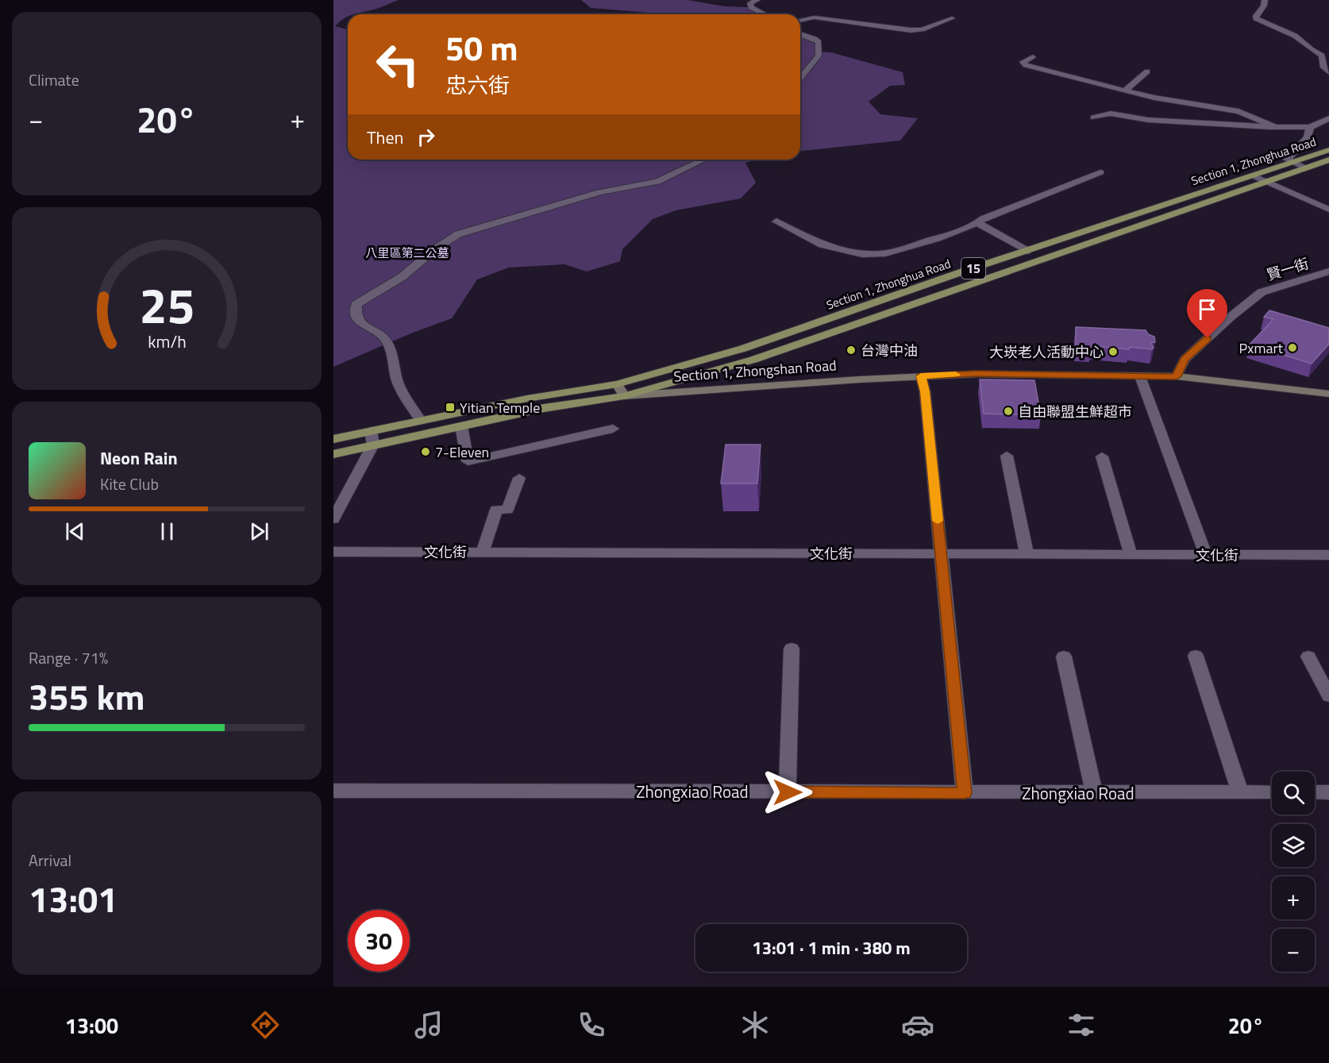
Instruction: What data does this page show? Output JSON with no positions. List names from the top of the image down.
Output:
{
  "streets": {
    "main road": ["Section 1, Zhonghua Road", "15", "Section 1, Zhongshan Road"],
    "street": ["賢一街", "文化街", "Zhongxiao Road"]
  },
  "crossings": [
    ["Section 1, Zhonghua Road", "15"],
    ["Section 1, Zhonghua Road", "Section 1, Zhongshan Road"],
    ["15", "Section 1, Zhongshan Road"],
    ["賢一街", "Section 1, Zhongshan Road"]
  ],
  "parks": ["八里區第二公墓"],
  "places": {
    "other": [
      "Pxmart",
      "台灣中油",
      "大崁老人活動中心",
      "自由聯盟生鮮超市",
      "7-Eleven"
    ],
    "transit": ["Yitian Temple"]
  },
  "page": {
    "tile": [
      "Climate",
      ["Range · 71%", "355 km"],
      ["Arrival", "13:01"]
    ],
    "turn": ["50 m", "忠六街"],
    "heat": ["−", "20°", "+"],
    "then": "Then",
    "song": ["Neon Rain", "Kite Club"],
    "map_buttons": ["+", "−"],
    "limit": "30",
    "trip": "13:01 · 1 min · 380 m",
    "tabs": ["13:00", "20°"],
    "gauge": ["25", "km/h"]
  }
}
